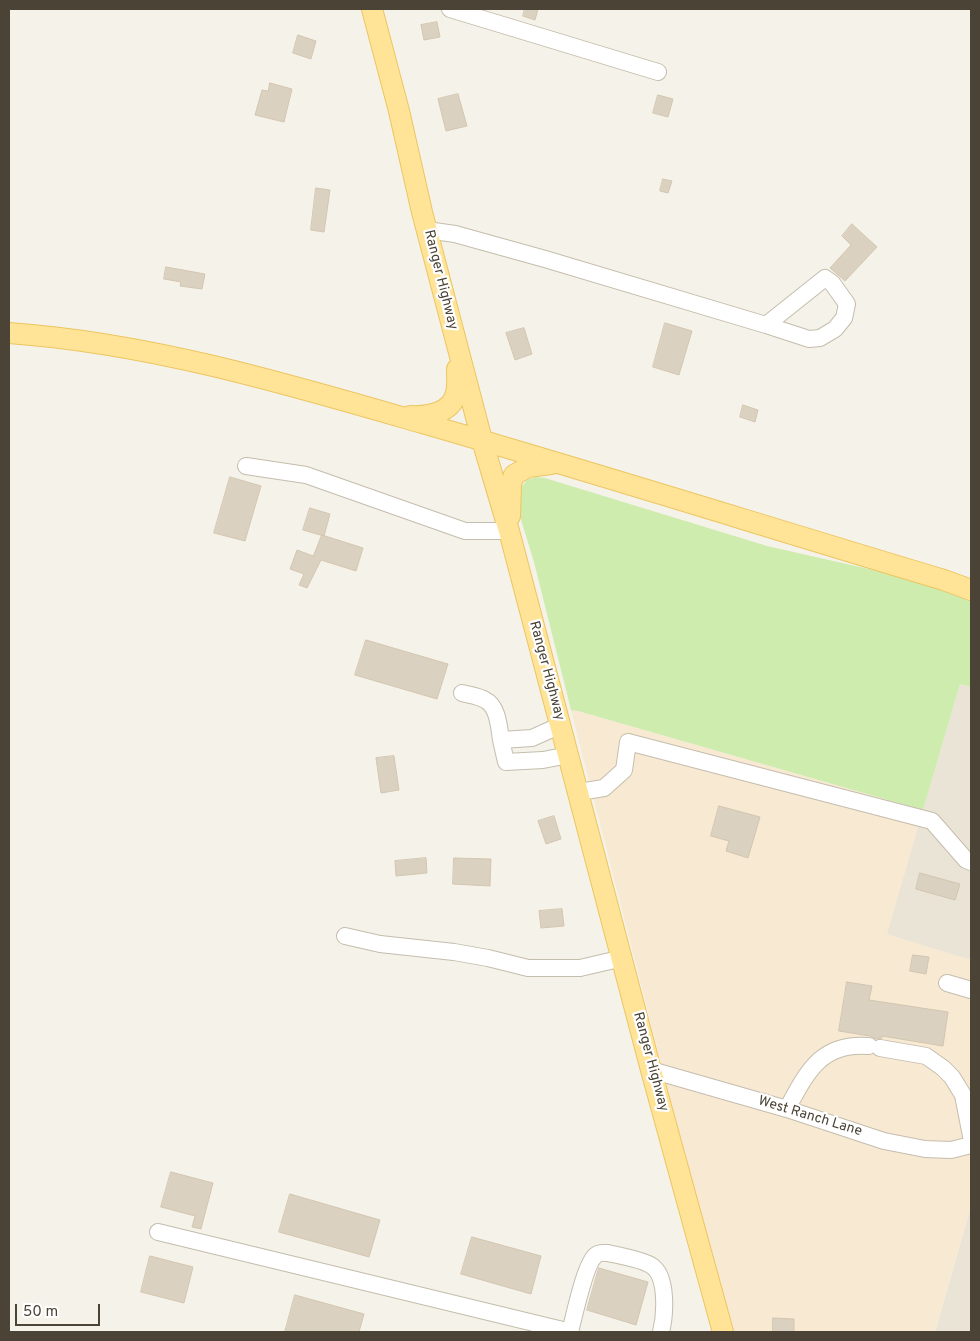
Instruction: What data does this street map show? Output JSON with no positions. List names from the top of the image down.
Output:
{
  "streets": {
    "main road": ["Ranger Highway"],
    "street": ["West Ranch Lane"]
  },
  "crossings": [
    ["Ranger Highway", "West Ranch Lane"]
  ],
  "scale_bar": "50 m"
}
